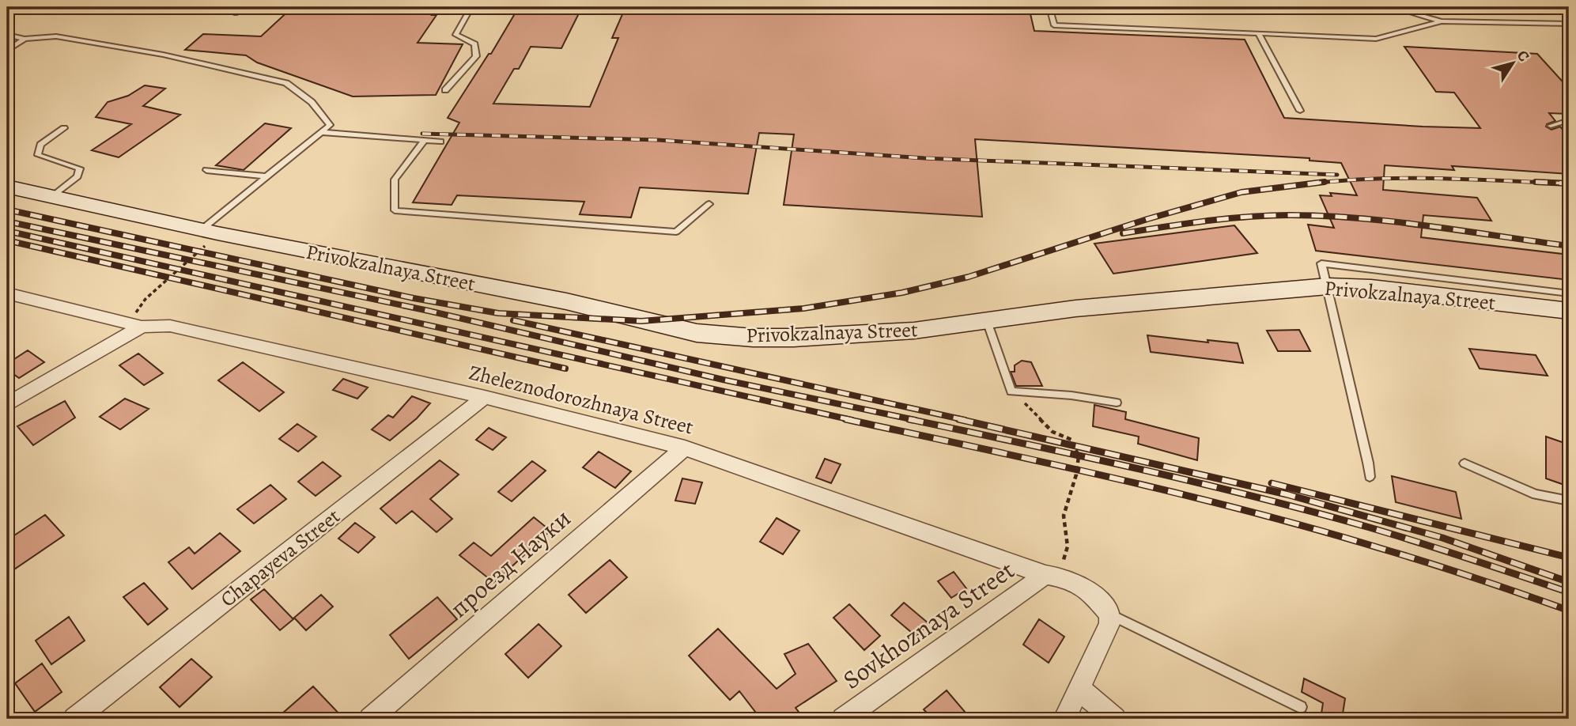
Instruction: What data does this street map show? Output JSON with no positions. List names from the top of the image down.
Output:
{
  "streets": {
    "main road": ["Privokzalnaya Street"],
    "street": [
      "Zheleznodorozhnaya Street",
      "Chapayeva Street",
      "проезд Науки",
      "Sovkhoznaya Street"
    ]
  },
  "crossings": [
    ["Zheleznodorozhnaya Street", "Chapayeva Street"],
    ["Zheleznodorozhnaya Street", "проезд Науки"],
    ["Zheleznodorozhnaya Street", "Sovkhoznaya Street"]
  ],
  "north": "top right"
}
